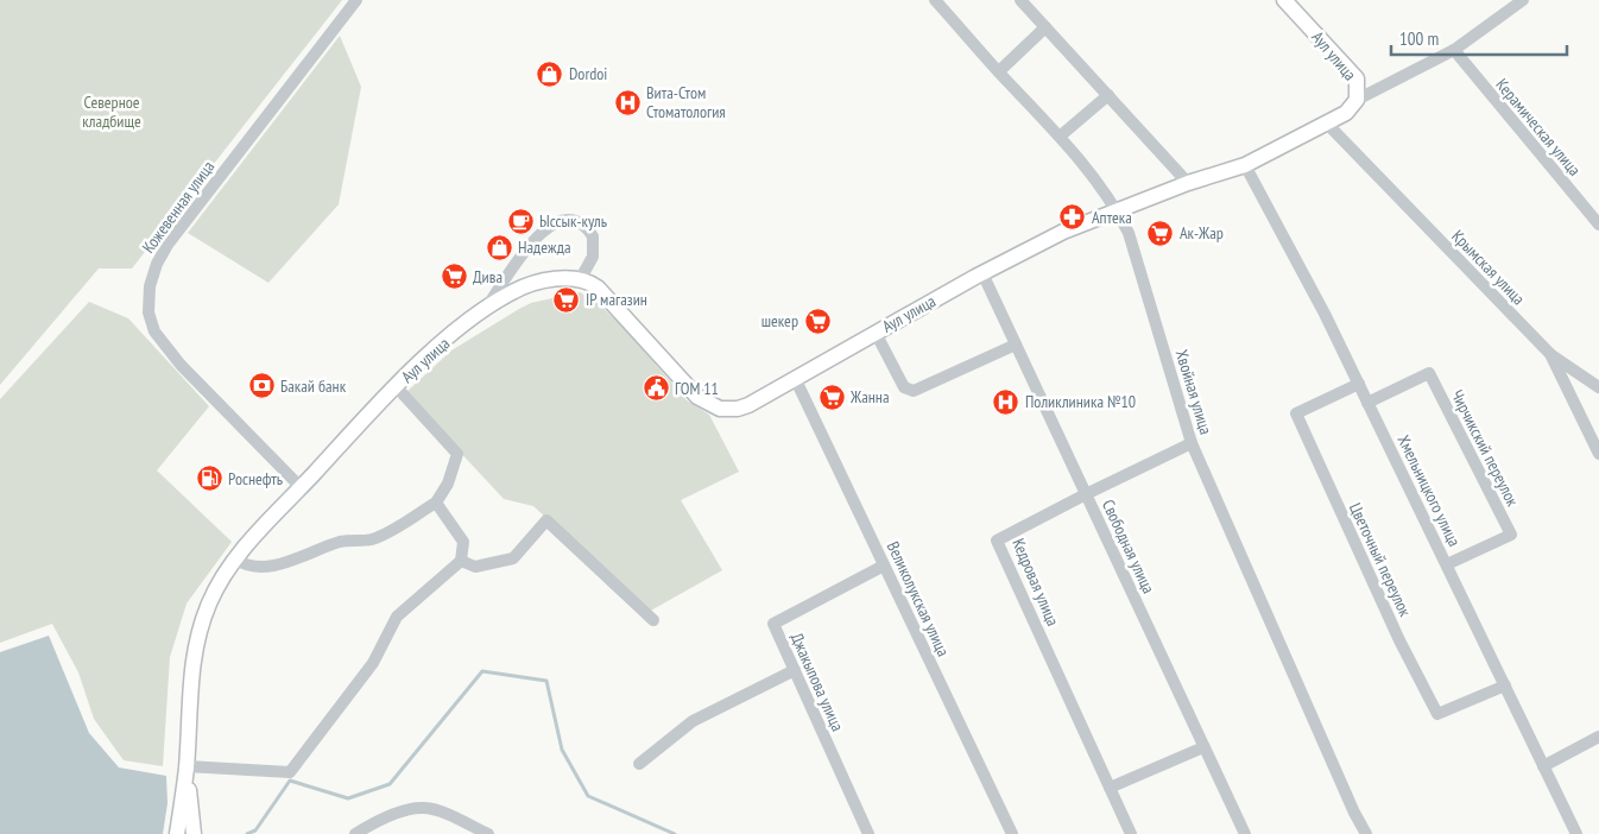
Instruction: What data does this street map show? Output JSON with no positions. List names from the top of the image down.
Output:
{
  "streets": {
    "main road": ["Аул улица"],
    "street": [
      "Керамическая улица",
      "Кожевенная улица",
      "Крымская улица",
      "Хвойная улица",
      "Чирчикский переулок",
      "Хмельницкого улица",
      "Свободная улица",
      "Цветочный переулок",
      "Кедровая улица",
      "Великолукская улица",
      "Джакыпова улица"
    ]
  },
  "crossings": [
    ["Аул улица", "Кожевенная улица"],
    ["Аул улица", "Крымская улица"],
    ["Аул улица", "Хвойная улица"],
    ["Аул улица", "Хмельницкого улица"],
    ["Аул улица", "Свободная улица"],
    ["Аул улица", "Великолукская улица"],
    ["Хвойная улица", "Кедровая улица"],
    ["Чирчикский переулок", "Хмельницкого улица"],
    ["Хмельницкого улица", "Цветочный переулок"],
    ["Свободная улица", "Кедровая улица"],
    ["Великолукская улица", "Джакыпова улица"]
  ],
  "parks": ["Северное кладбище"],
  "places": {
    "shop": ["Dordoi", "Надежда"],
    "hospital": ["Вита-Стом Стоматология", "Поликлиника №10"],
    "pharmacy": ["Аптека"],
    "cafe": ["Ыссык-куль"],
    "supermarket": [
      "Ак-Жар",
      "Дива",
      "IP магазин",
      "шекер",
      "Жанна"
    ],
    "bank": ["Бакай банк"],
    "public building": ["ГОМ 11"],
    "fuel station": ["Роснефть"]
  },
  "scale_bar": "100 m"
}
